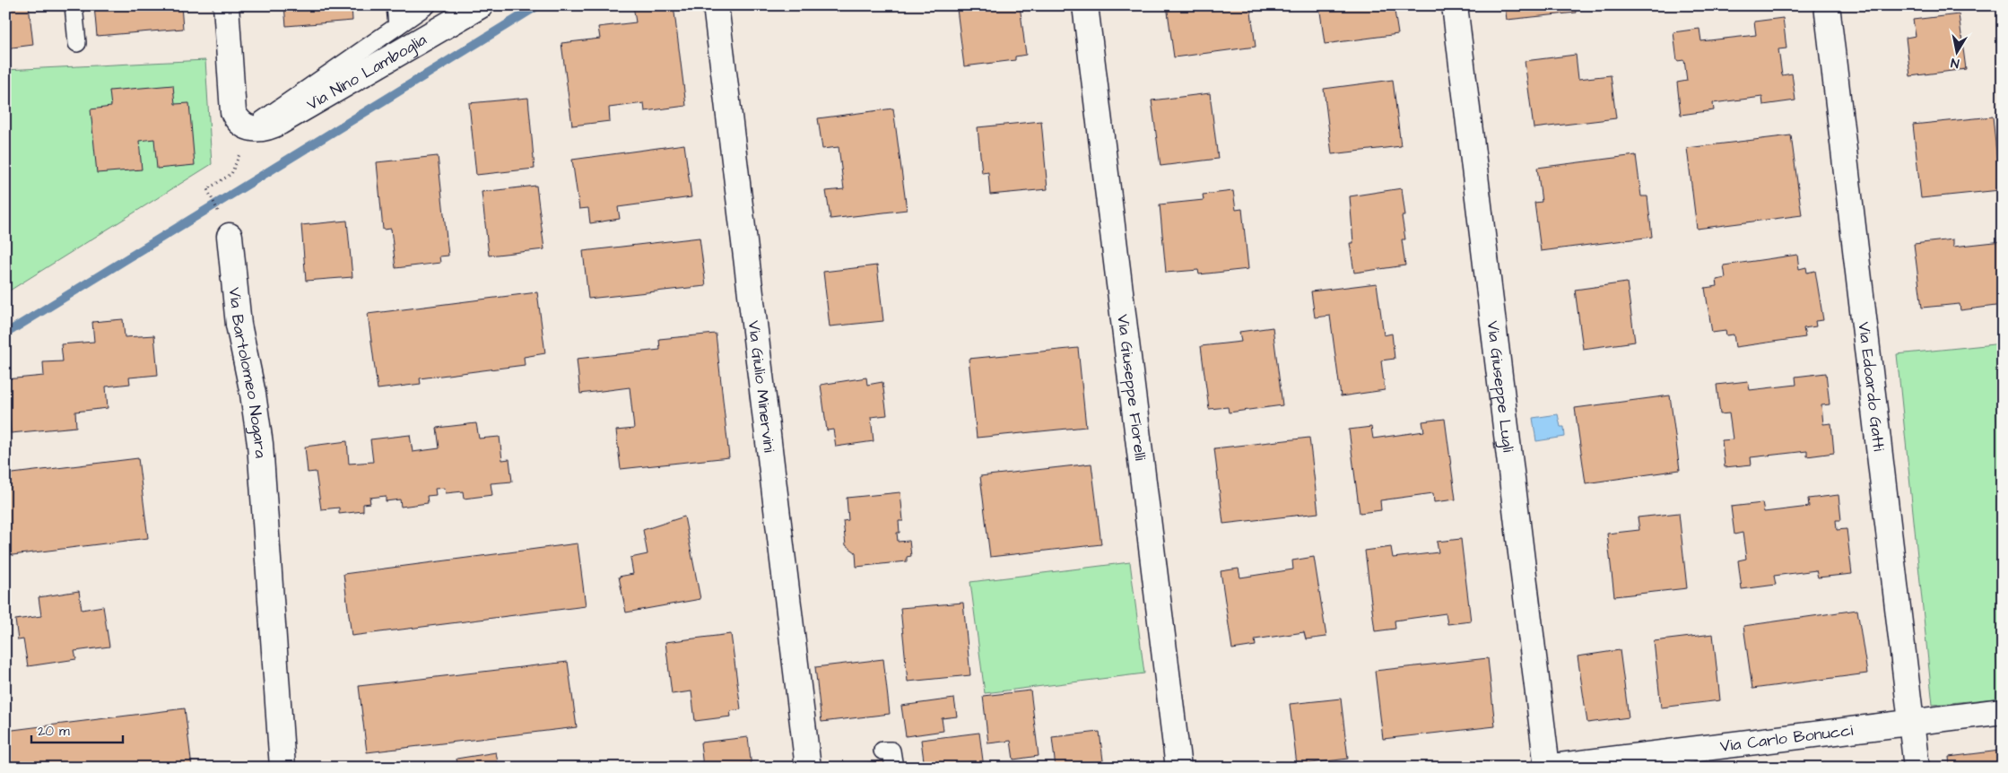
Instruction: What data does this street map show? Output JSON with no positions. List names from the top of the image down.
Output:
{
  "streets": {
    "street": [
      "Via Nino Lamboglia",
      "Via Bartolomeo Nogara",
      "Via Giulio Minervini",
      "Via Giuseppe Fiorelli",
      "Via Giuseppe Lugli",
      "Via Edoardo Gatti",
      "Via Carlo Bonucci"
    ]
  },
  "crossings": [
    ["Via Giuseppe Lugli", "Via Carlo Bonucci"],
    ["Via Edoardo Gatti", "Via Carlo Bonucci"]
  ],
  "scale_bar": "20 m",
  "north": "bottom"
}
